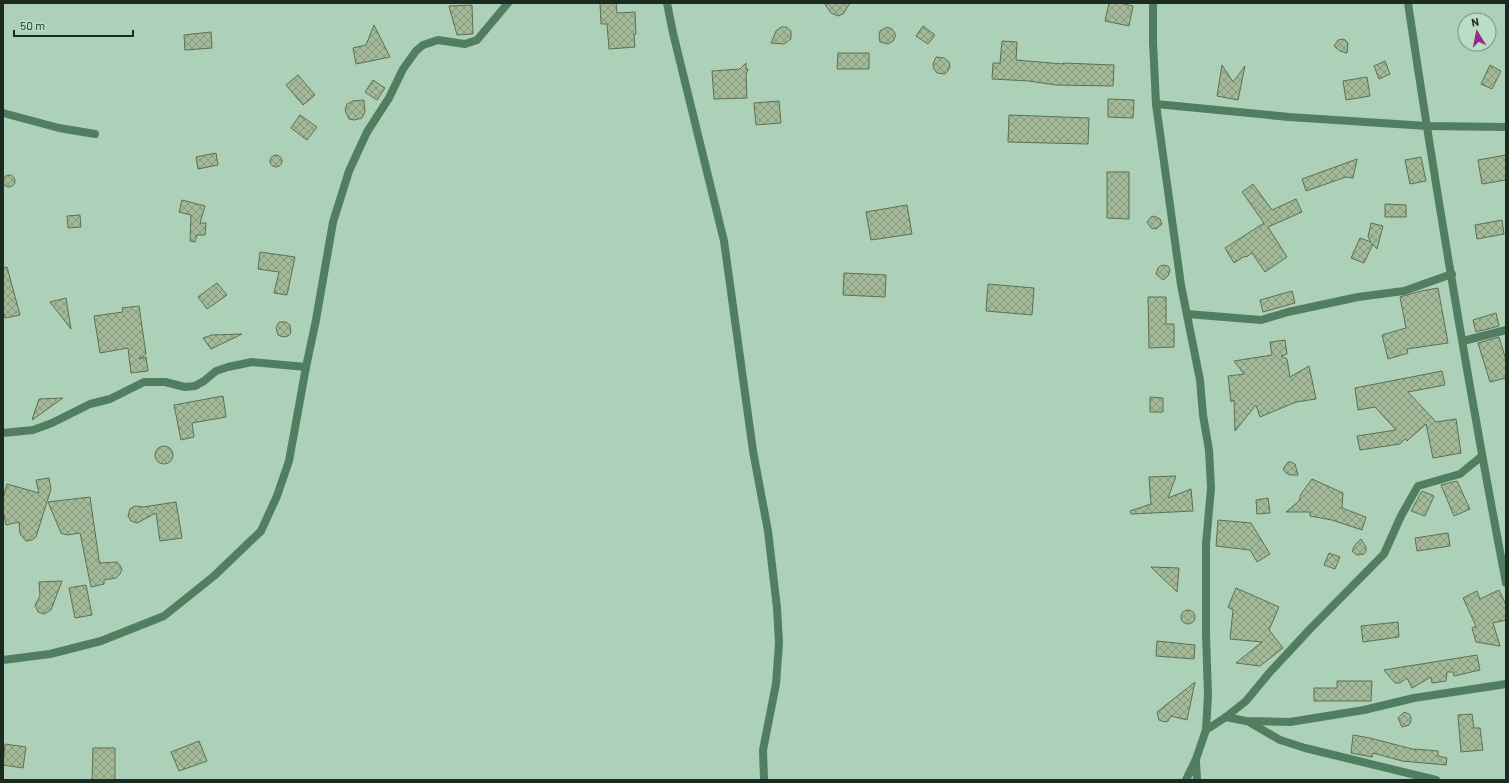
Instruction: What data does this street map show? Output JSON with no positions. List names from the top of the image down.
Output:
{
  "scale_bar": "50 m",
  "north": "top"
}
